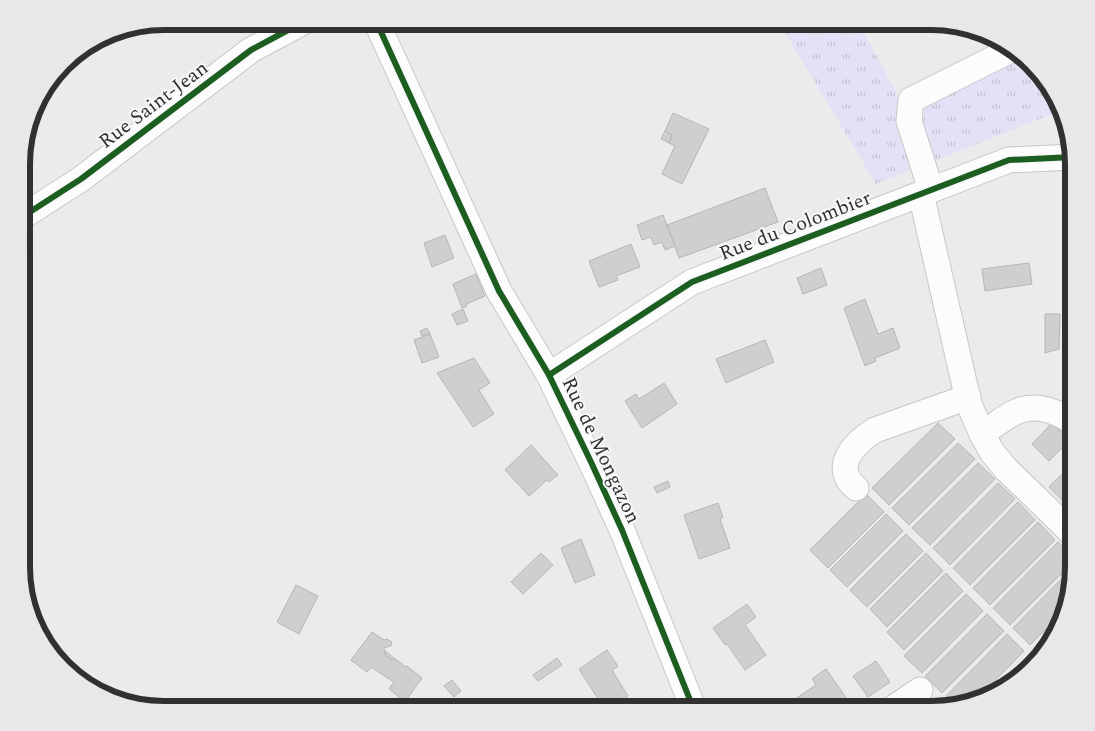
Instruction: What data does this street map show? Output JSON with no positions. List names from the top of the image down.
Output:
{
  "streets": {
    "street": ["Rue Saint-Jean", "Rue du Colombier", "Rue de Mongazon"]
  },
  "crossings": [
    ["Rue du Colombier", "Rue de Mongazon"]
  ]
}
